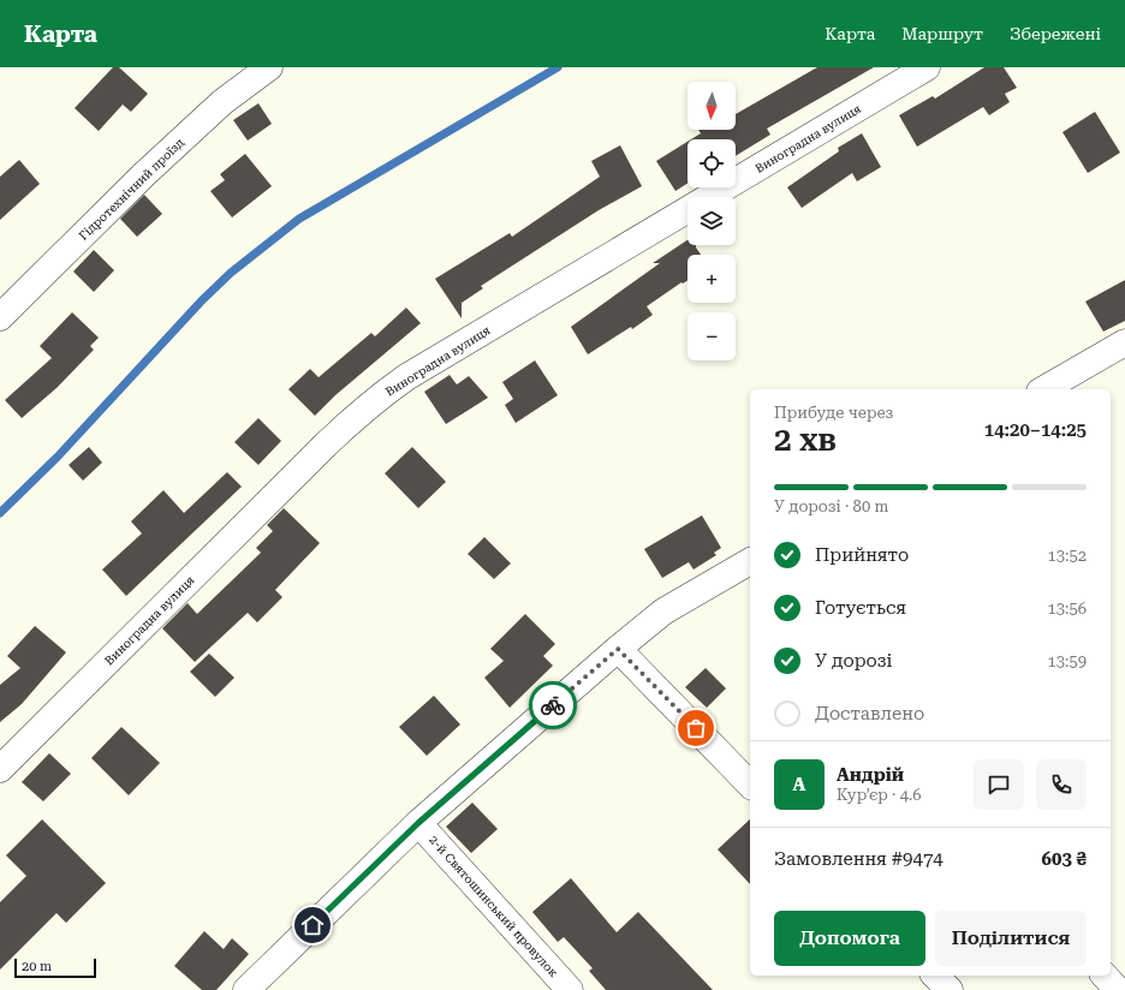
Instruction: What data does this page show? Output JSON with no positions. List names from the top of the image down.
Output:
{
  "streets": {
    "street": ["Виноградна вулиця", "Гідротехнічний проїзд", "2-й Святошинський провулок"]
  },
  "scale_bar": "20 m",
  "north": "bottom",
  "page": {
    "header": "Карта",
    "nav": ["Карта", "Маршрут", "Збережені"],
    "map_buttons": ["+", "−"],
    "heading": ["2 хв", "Прибуде через", "14:20–14:25"],
    "panel": [
      "Андрій",
      "Кур’єр · 4.6",
      "Замовлення #9474",
      "603 ₴"
    ],
    "bar": "У дорозі · 80 m",
    "list": [
      ["Прийнято", "13:52"],
      ["Готується", "13:56"],
      ["У дорозі", "13:59"],
      "Доставлено"
    ],
    "round": "А",
    "buttons": ["Допомога", "Поділитися"],
    "scale": "20 m"
  }
}
